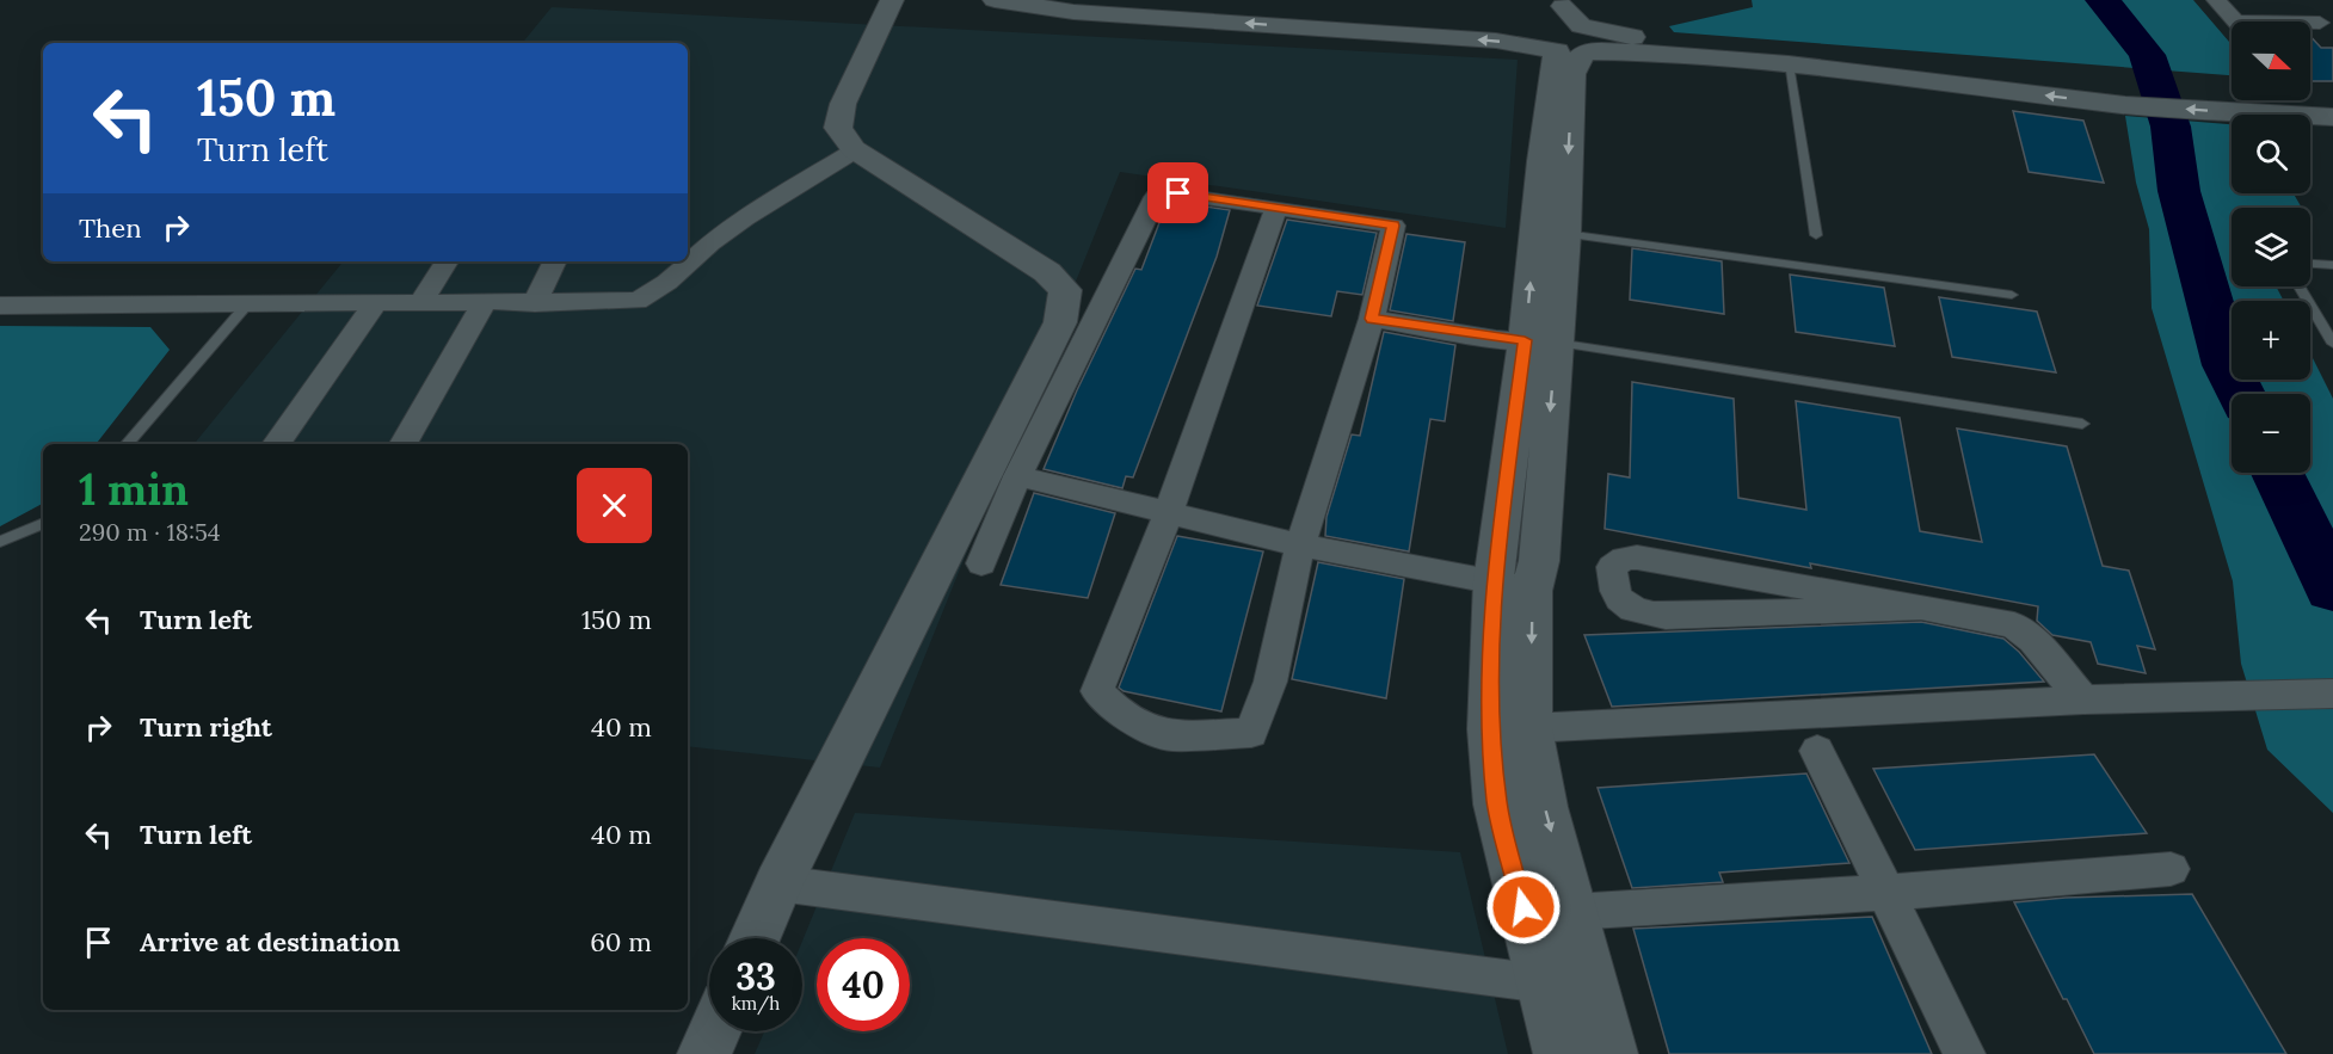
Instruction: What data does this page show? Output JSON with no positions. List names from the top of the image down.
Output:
{
  "north": "right",
  "page": {
    "map_buttons": ["+", "−"],
    "turn": ["150 m", "Turn left"],
    "then": "Then",
    "heading": ["1 min", "290 m · 18:54"],
    "list": [
      {
        "name": "Turn left",
        "value": "150 m"
      },
      {
        "name": "Turn right",
        "value": "40 m"
      },
      {
        "name": "Turn left",
        "value": "40 m"
      },
      {
        "name": "Arrive at destination",
        "value": "60 m"
      }
    ],
    "speed": "33 km/h",
    "limit": "40"
  }
}
